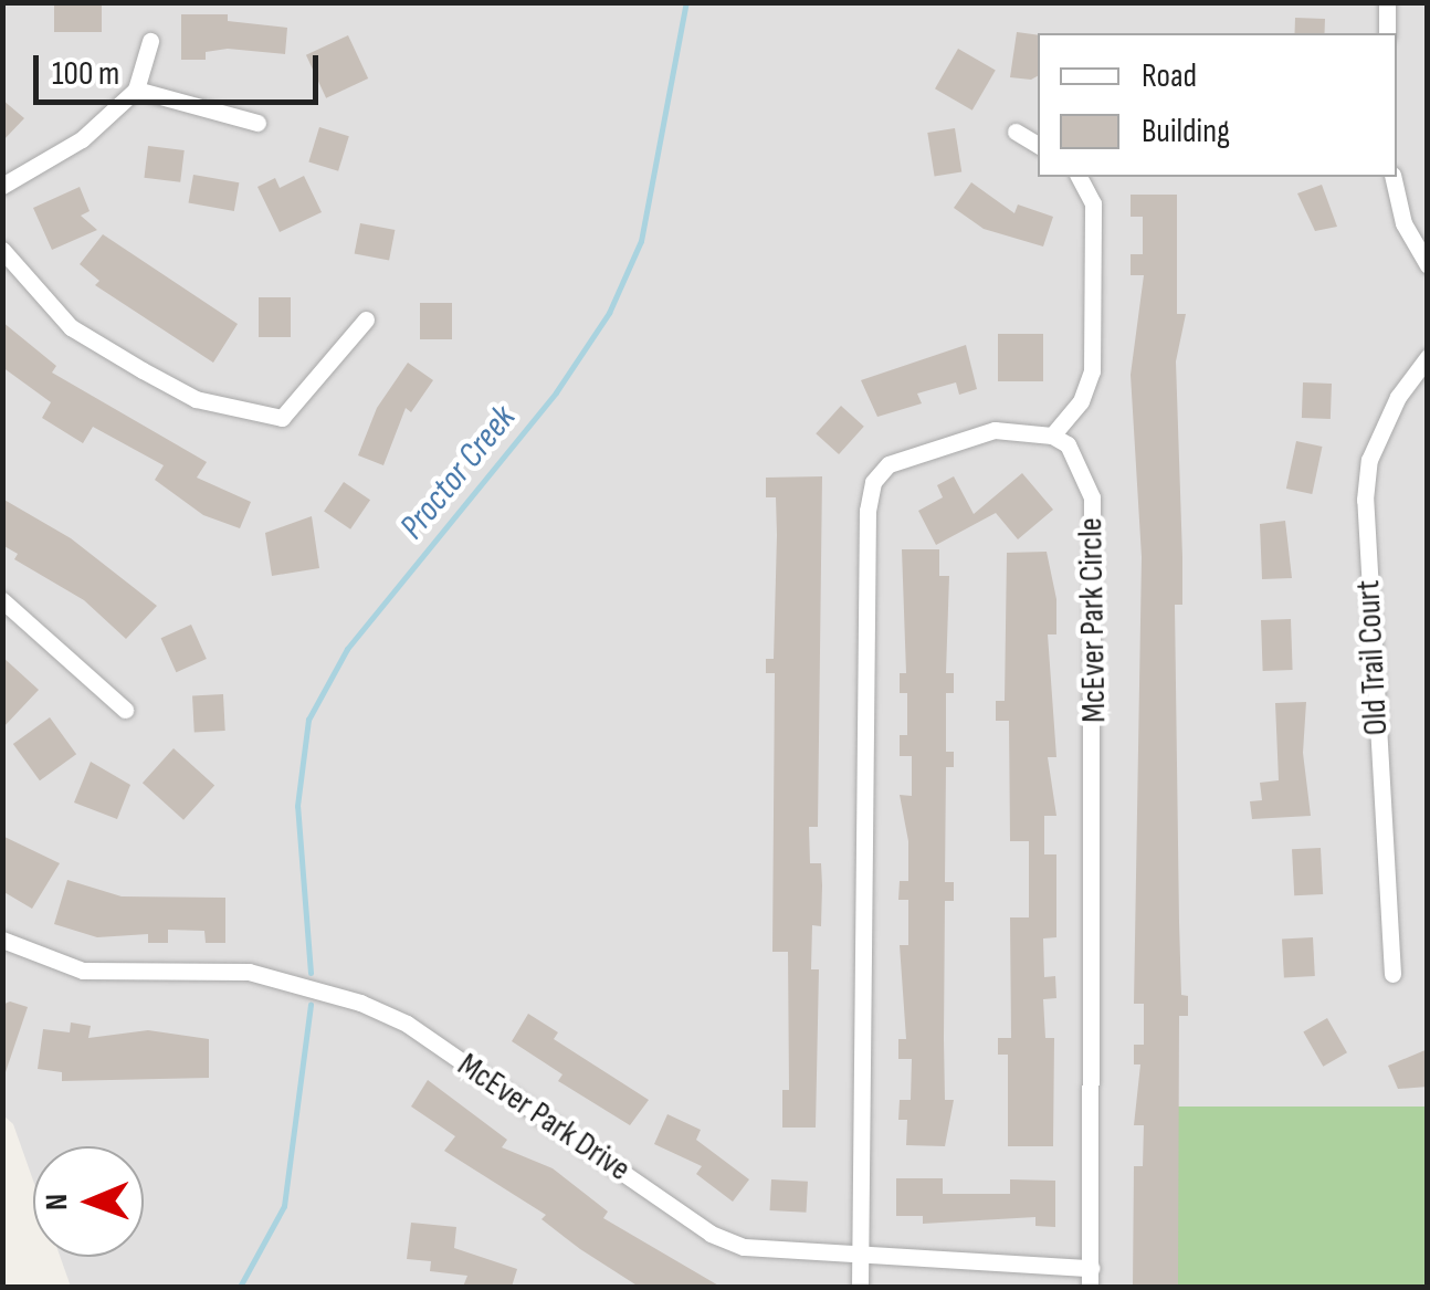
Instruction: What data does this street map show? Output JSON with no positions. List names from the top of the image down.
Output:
{
  "streets": {
    "street": ["McEver Park Circle", "Old Trail Court", "McEver Park Drive"]
  },
  "crossings": [
    ["McEver Park Circle", "McEver Park Drive"]
  ],
  "water": ["Proctor Creek"],
  "legend": ["Road", "Building"],
  "scale_bar": "100 m",
  "north": "left"
}
